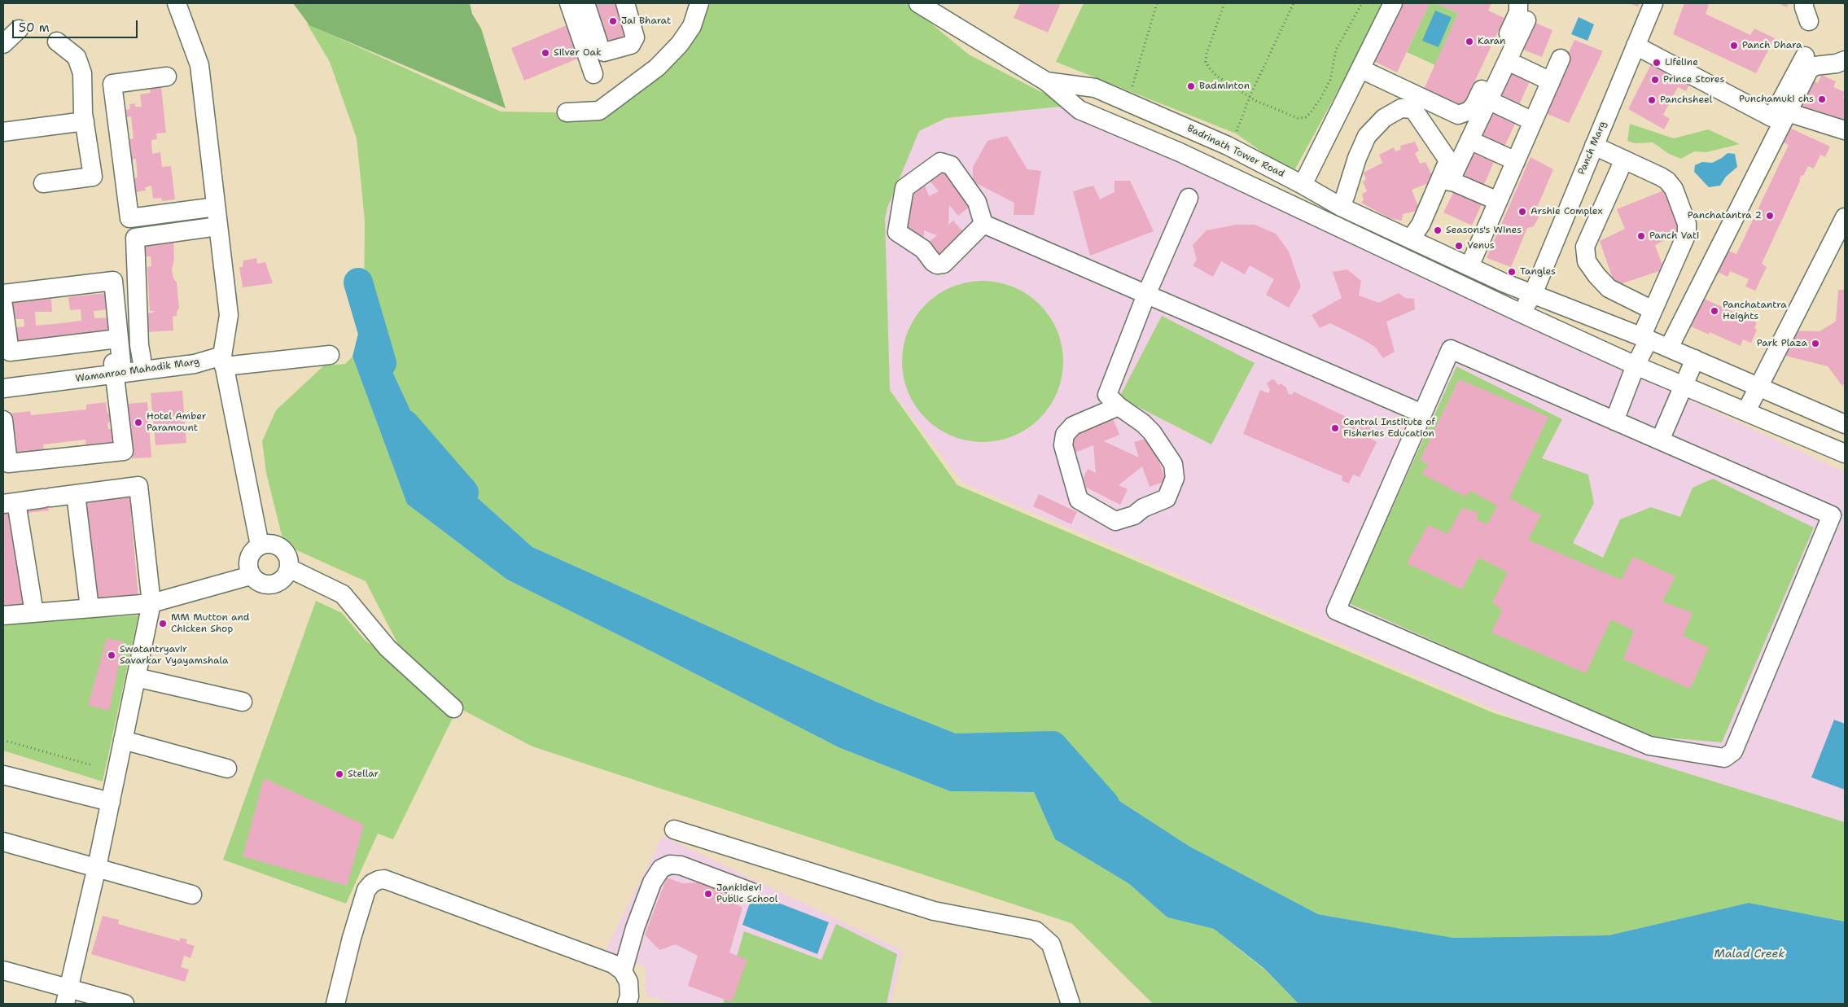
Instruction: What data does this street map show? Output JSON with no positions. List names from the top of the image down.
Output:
{
  "streets": {
    "street": ["Panch Marg", "Badrinath Tower Road", "Wamanrao Mahadik Marg"]
  },
  "crossings": [
    ["Panch Marg", "Badrinath Tower Road"]
  ],
  "water": ["Malad Creek"],
  "places": [
    "Jai Bharat",
    "Karan",
    "Panch Dhara",
    "Silver Oak",
    "Lifeline",
    "Prince Stores",
    "Badminton",
    "Punchamuki chs",
    "Panchsheel",
    "Arshie Complex",
    "Panchatantra 2",
    "Seasons's Wines",
    "Panch Vati",
    "Venus",
    "Tangles",
    "Panchatantra Heights",
    "Park Plaza",
    "Hotel Amber Paramount",
    "Central Institute of Fisheries Education",
    "MM Mutton and Chicken Shop",
    "Swatantryavir Savarkar Vyayamshala",
    "Stellar",
    "Jankidevi Public School"
  ],
  "scale_bar": "50 m"
}
